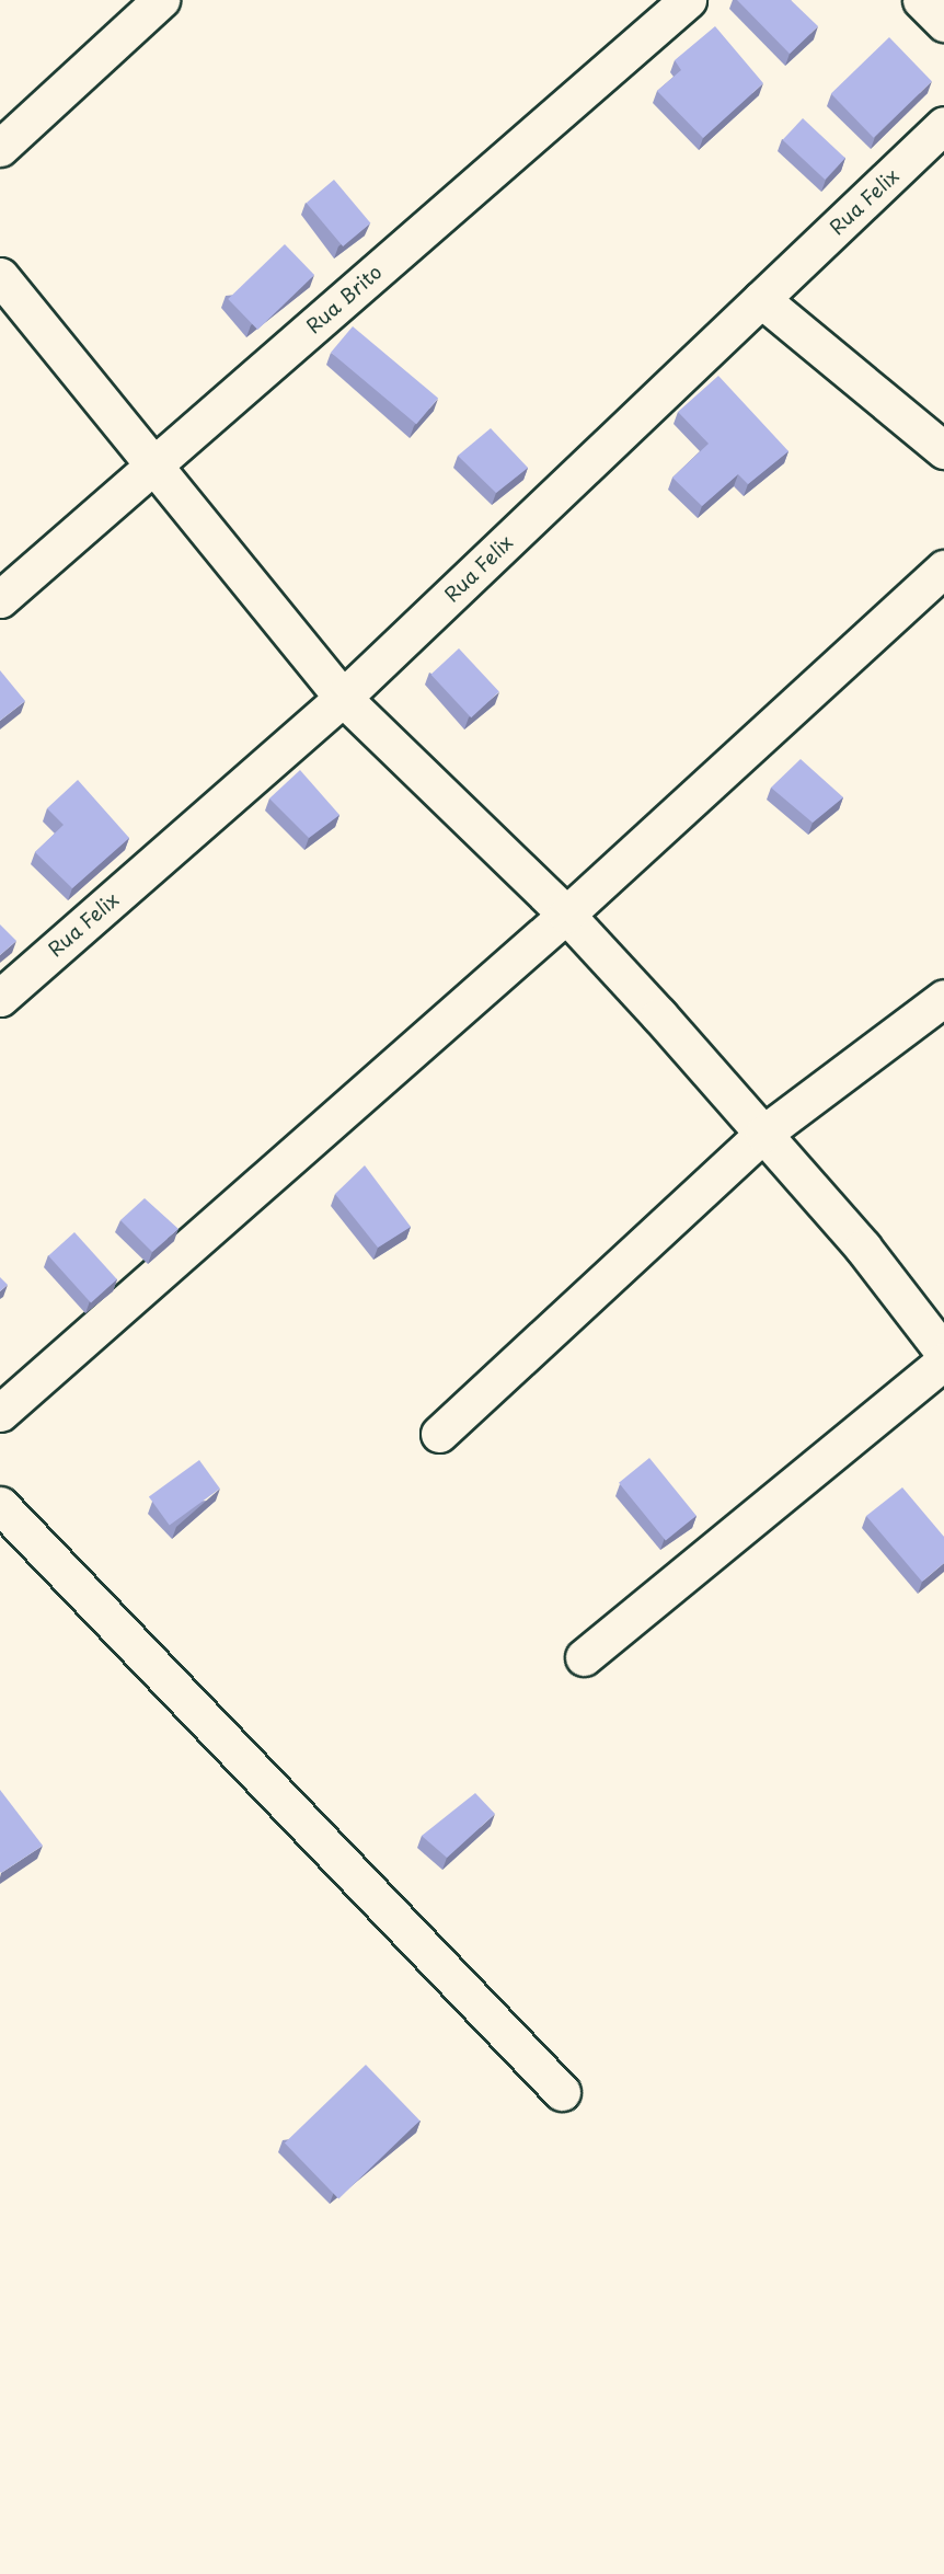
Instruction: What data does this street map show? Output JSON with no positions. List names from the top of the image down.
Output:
{
  "streets": {
    "street": ["Rua Felix", "Rua Brito"]
  }
}
